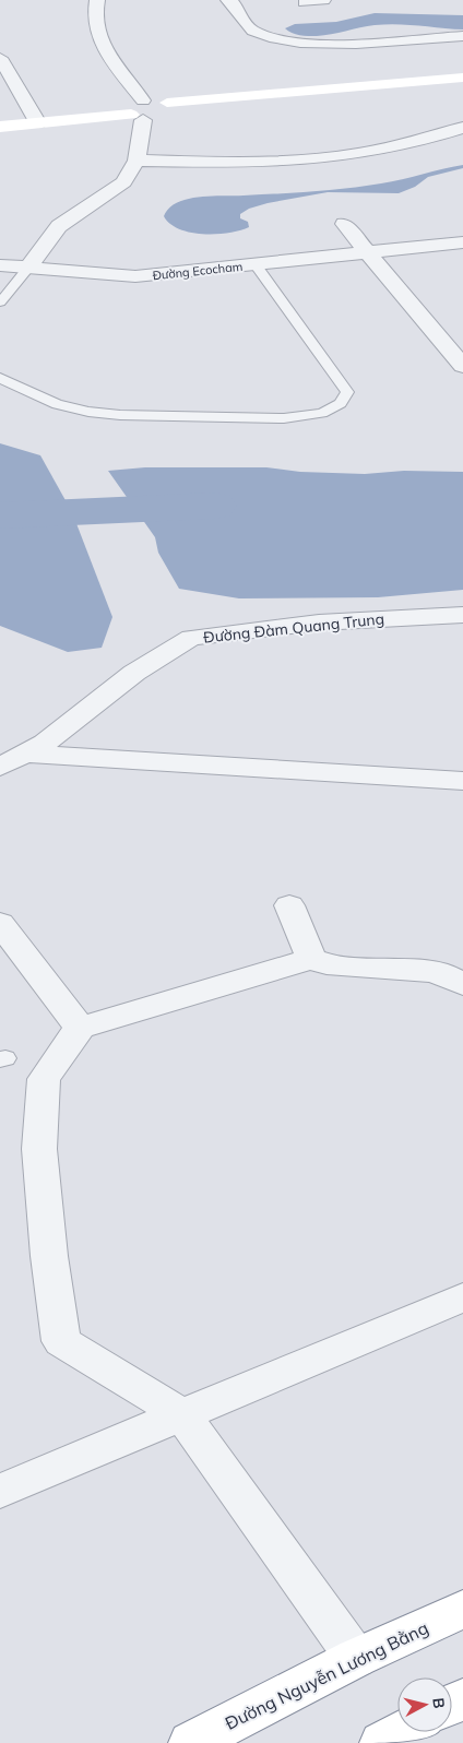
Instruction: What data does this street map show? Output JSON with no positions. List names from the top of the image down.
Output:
{
  "streets": {
    "main road": ["Đường Nguyễn Lương Bằng"],
    "street": ["Đường Ecocham", "Đường Đàm Quang Trung"]
  },
  "north": "right"
}
